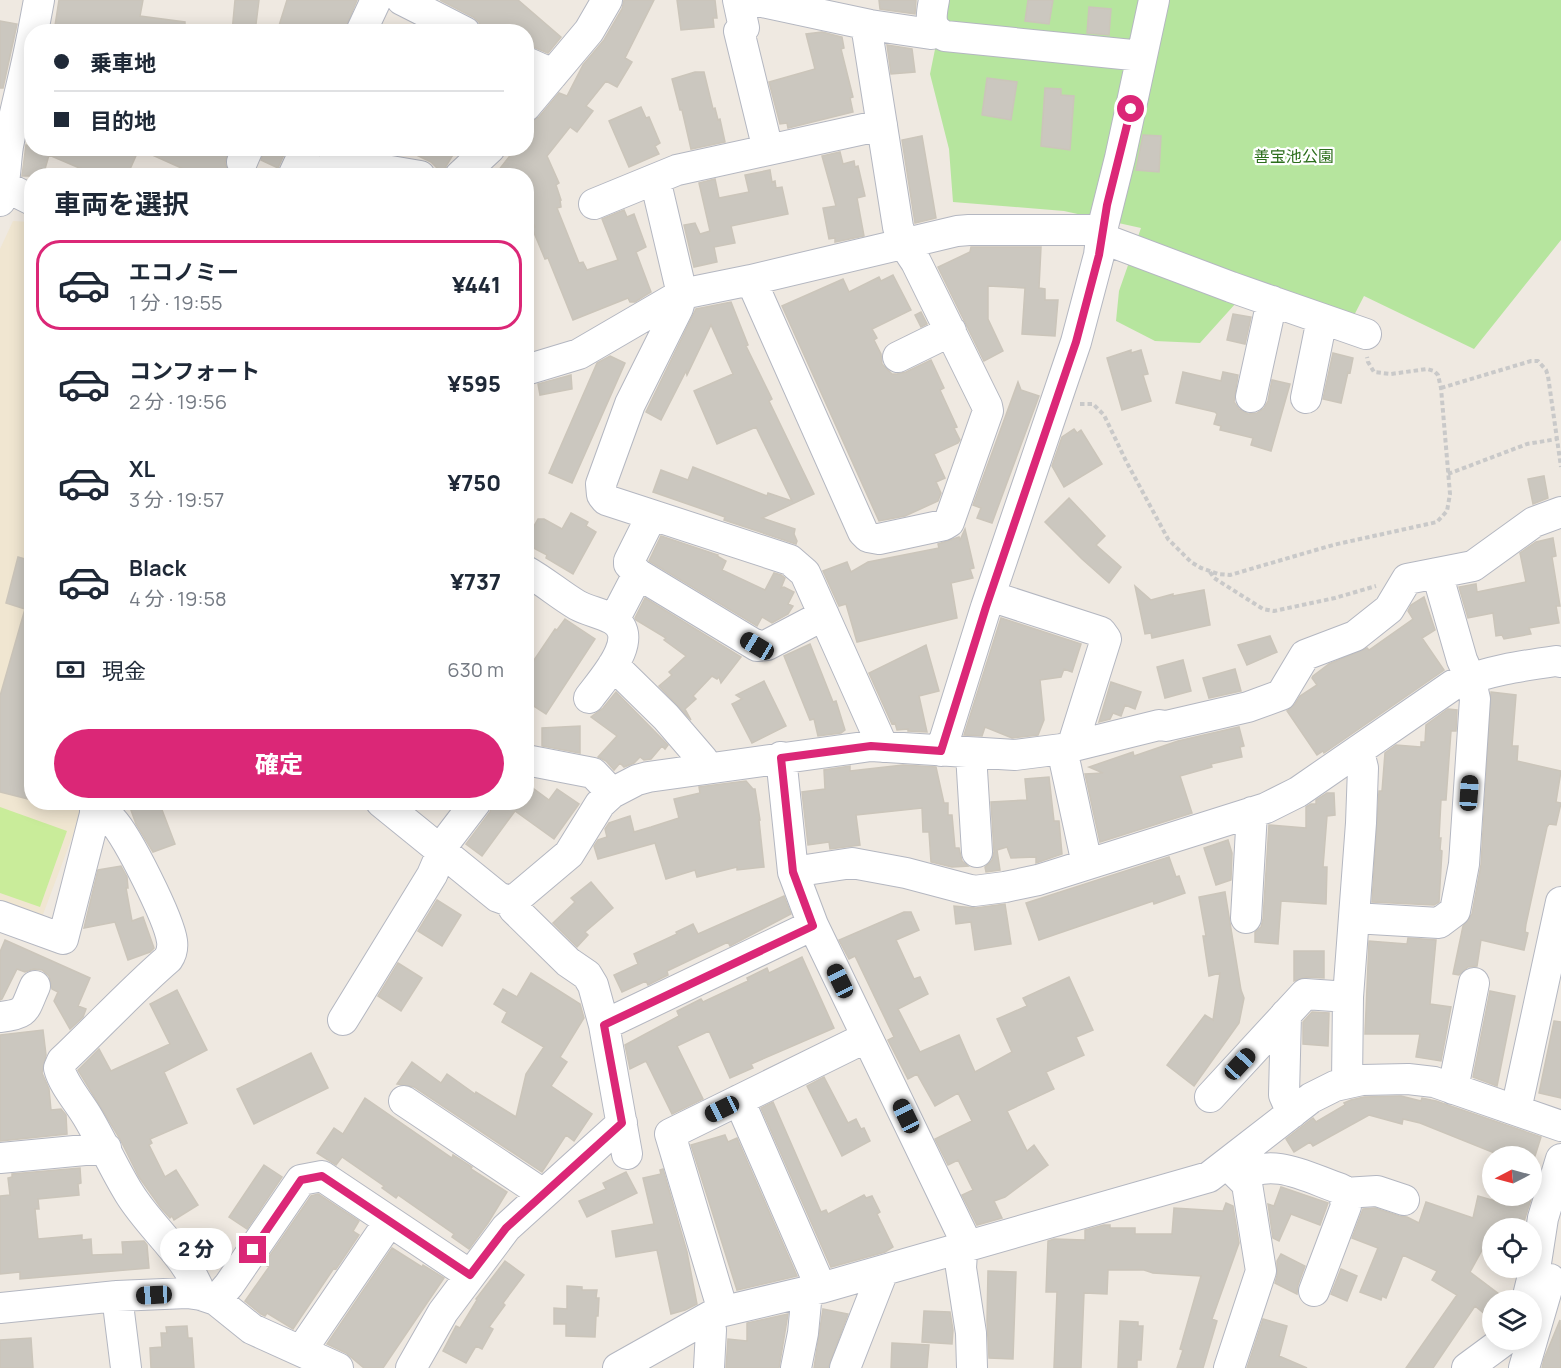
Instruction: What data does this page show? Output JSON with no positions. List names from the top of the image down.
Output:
{
  "parks": ["善宝池公園"],
  "north": "left",
  "page": {
    "banner": ["乗車地", "目的地"],
    "heading": "車両を選択",
    "list": [
      {
        "name": "エコノミー",
        "note": "1 分 · 19:55",
        "value": "¥441"
      },
      {
        "name": "コンフォート",
        "note": "2 分 · 19:56",
        "value": "¥595"
      },
      {
        "name": "XL",
        "note": "3 分 · 19:57",
        "value": "¥750"
      },
      {
        "name": "Black",
        "note": "4 分 · 19:58",
        "value": "¥737"
      }
    ],
    "pay": ["現金", "630 m"],
    "buttons": "確定",
    "bubble": "2 分"
  }
}
